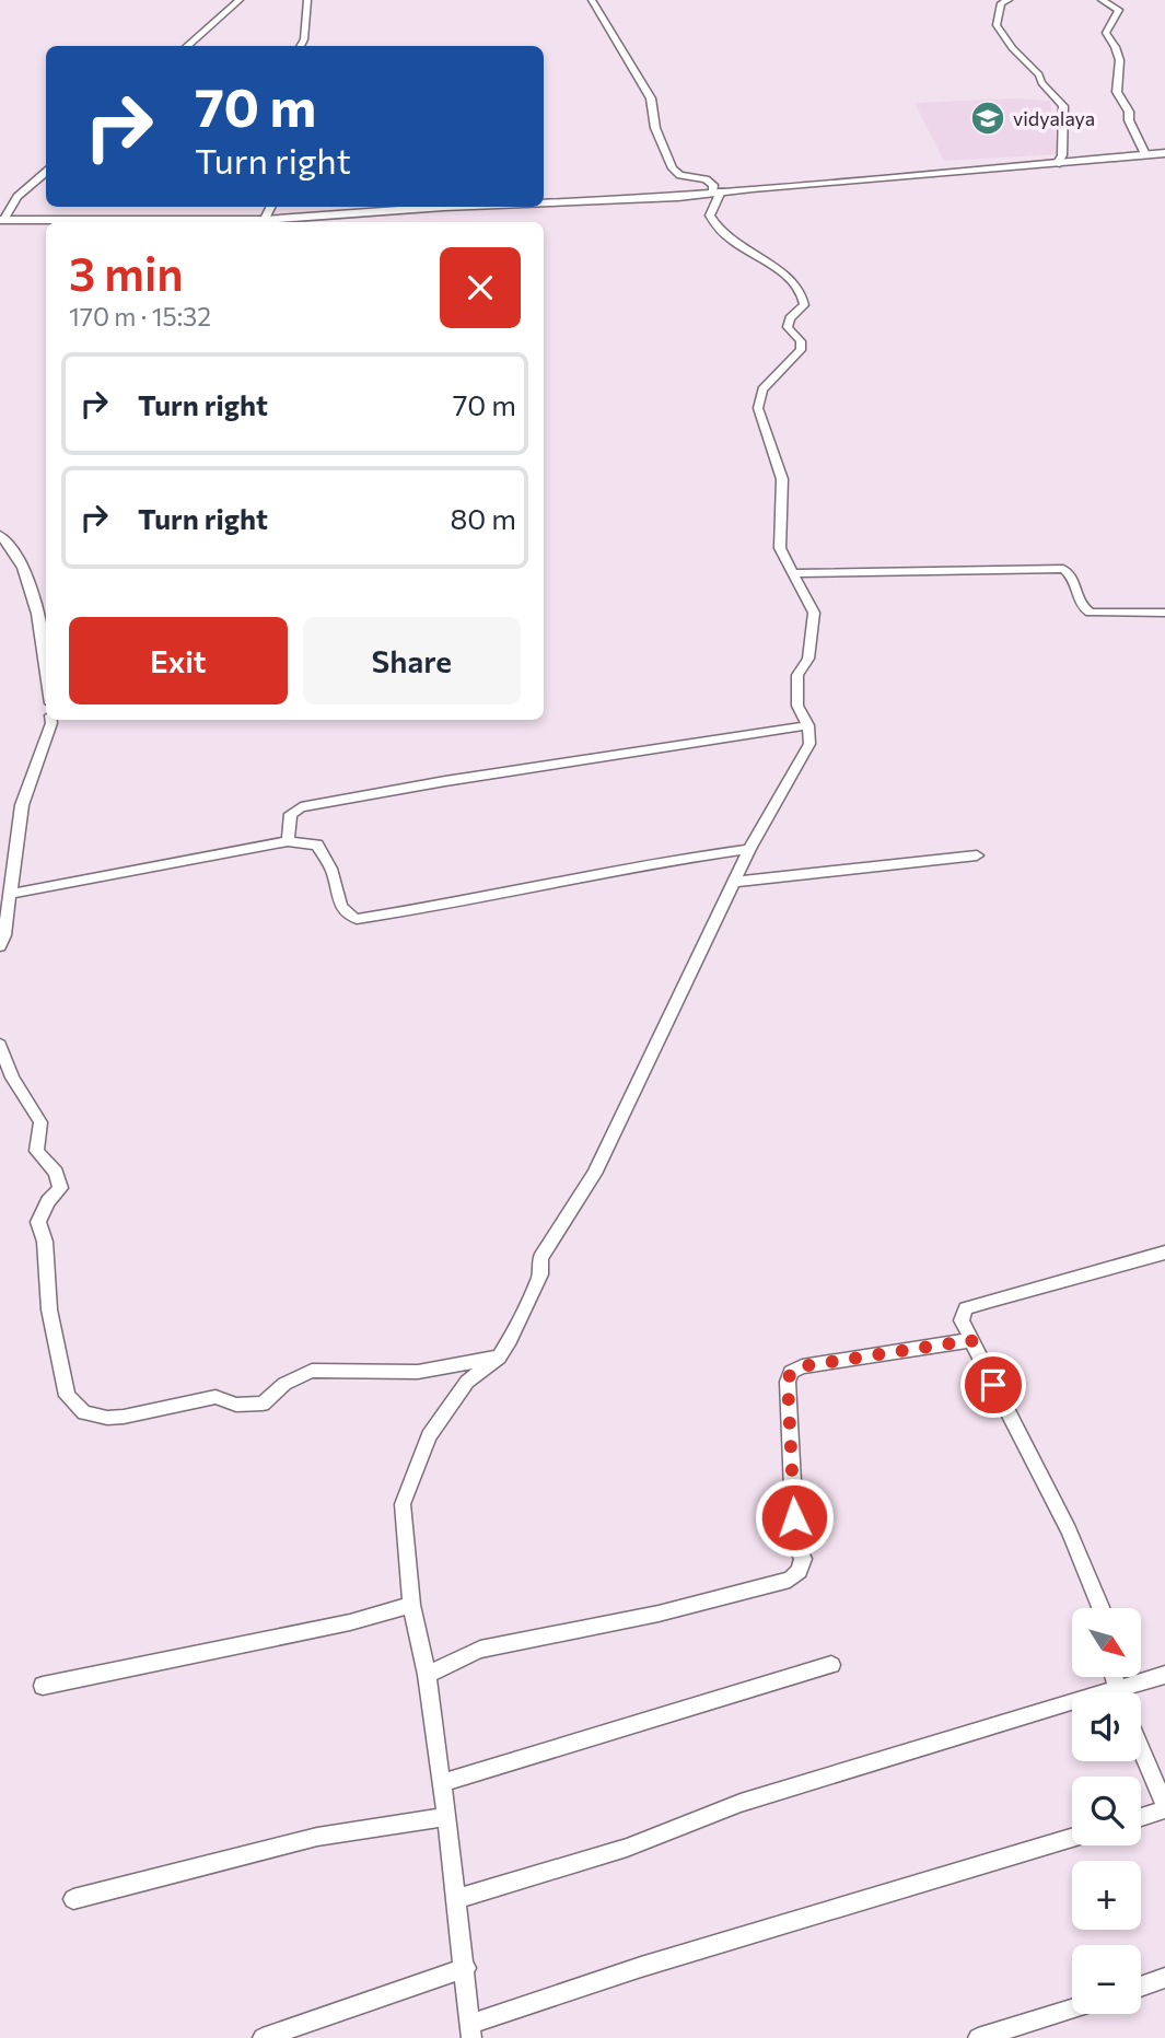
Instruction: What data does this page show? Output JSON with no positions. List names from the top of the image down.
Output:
{
  "places": {
    "school or university": ["vidyalaya"]
  },
  "north": "bottom right",
  "page": {
    "turn": ["70 m", "Turn right"],
    "heading": ["3 min", "170 m · 15:32"],
    "list": [
      {
        "name": "Turn right",
        "value": "70 m"
      },
      {
        "name": "Turn right",
        "value": "80 m"
      }
    ],
    "buttons": ["Exit", "Share"],
    "map_buttons": ["+", "−"]
  }
}
